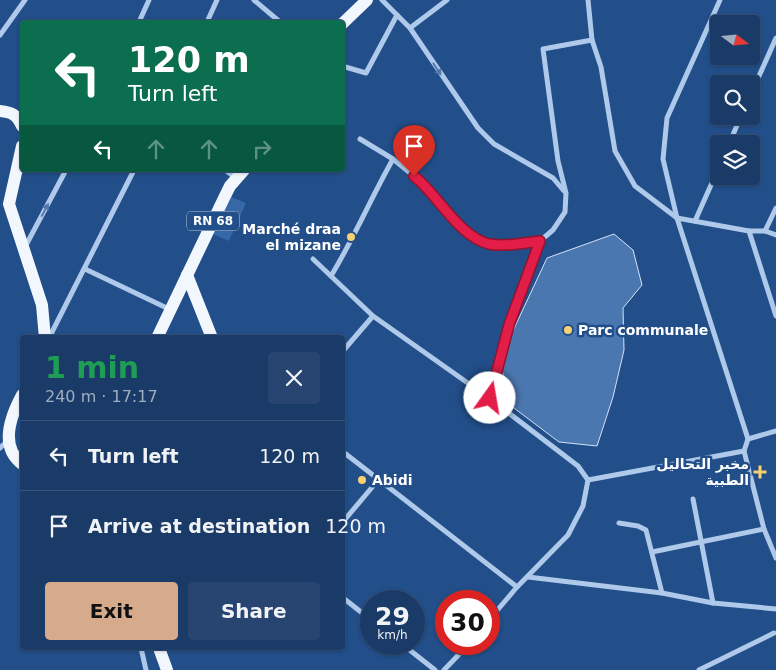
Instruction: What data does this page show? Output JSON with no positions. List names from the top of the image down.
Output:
{
  "streets": {
    "main road": ["RN 68"]
  },
  "places": {
    "other": ["Marché draa el mizane", "Parc communale", "Abidi"],
    "health": ["مخبر التحاليل الطبية"]
  },
  "north": "right",
  "page": {
    "turn": ["120 m", "Turn left"],
    "heading": ["1 min", "240 m · 17:17"],
    "list": [
      {
        "name": "Turn left",
        "value": "120 m"
      },
      {
        "name": "Arrive at destination",
        "value": "120 m"
      }
    ],
    "buttons": ["Exit", "Share"],
    "speed": "29 km/h",
    "limit": "30"
  }
}
